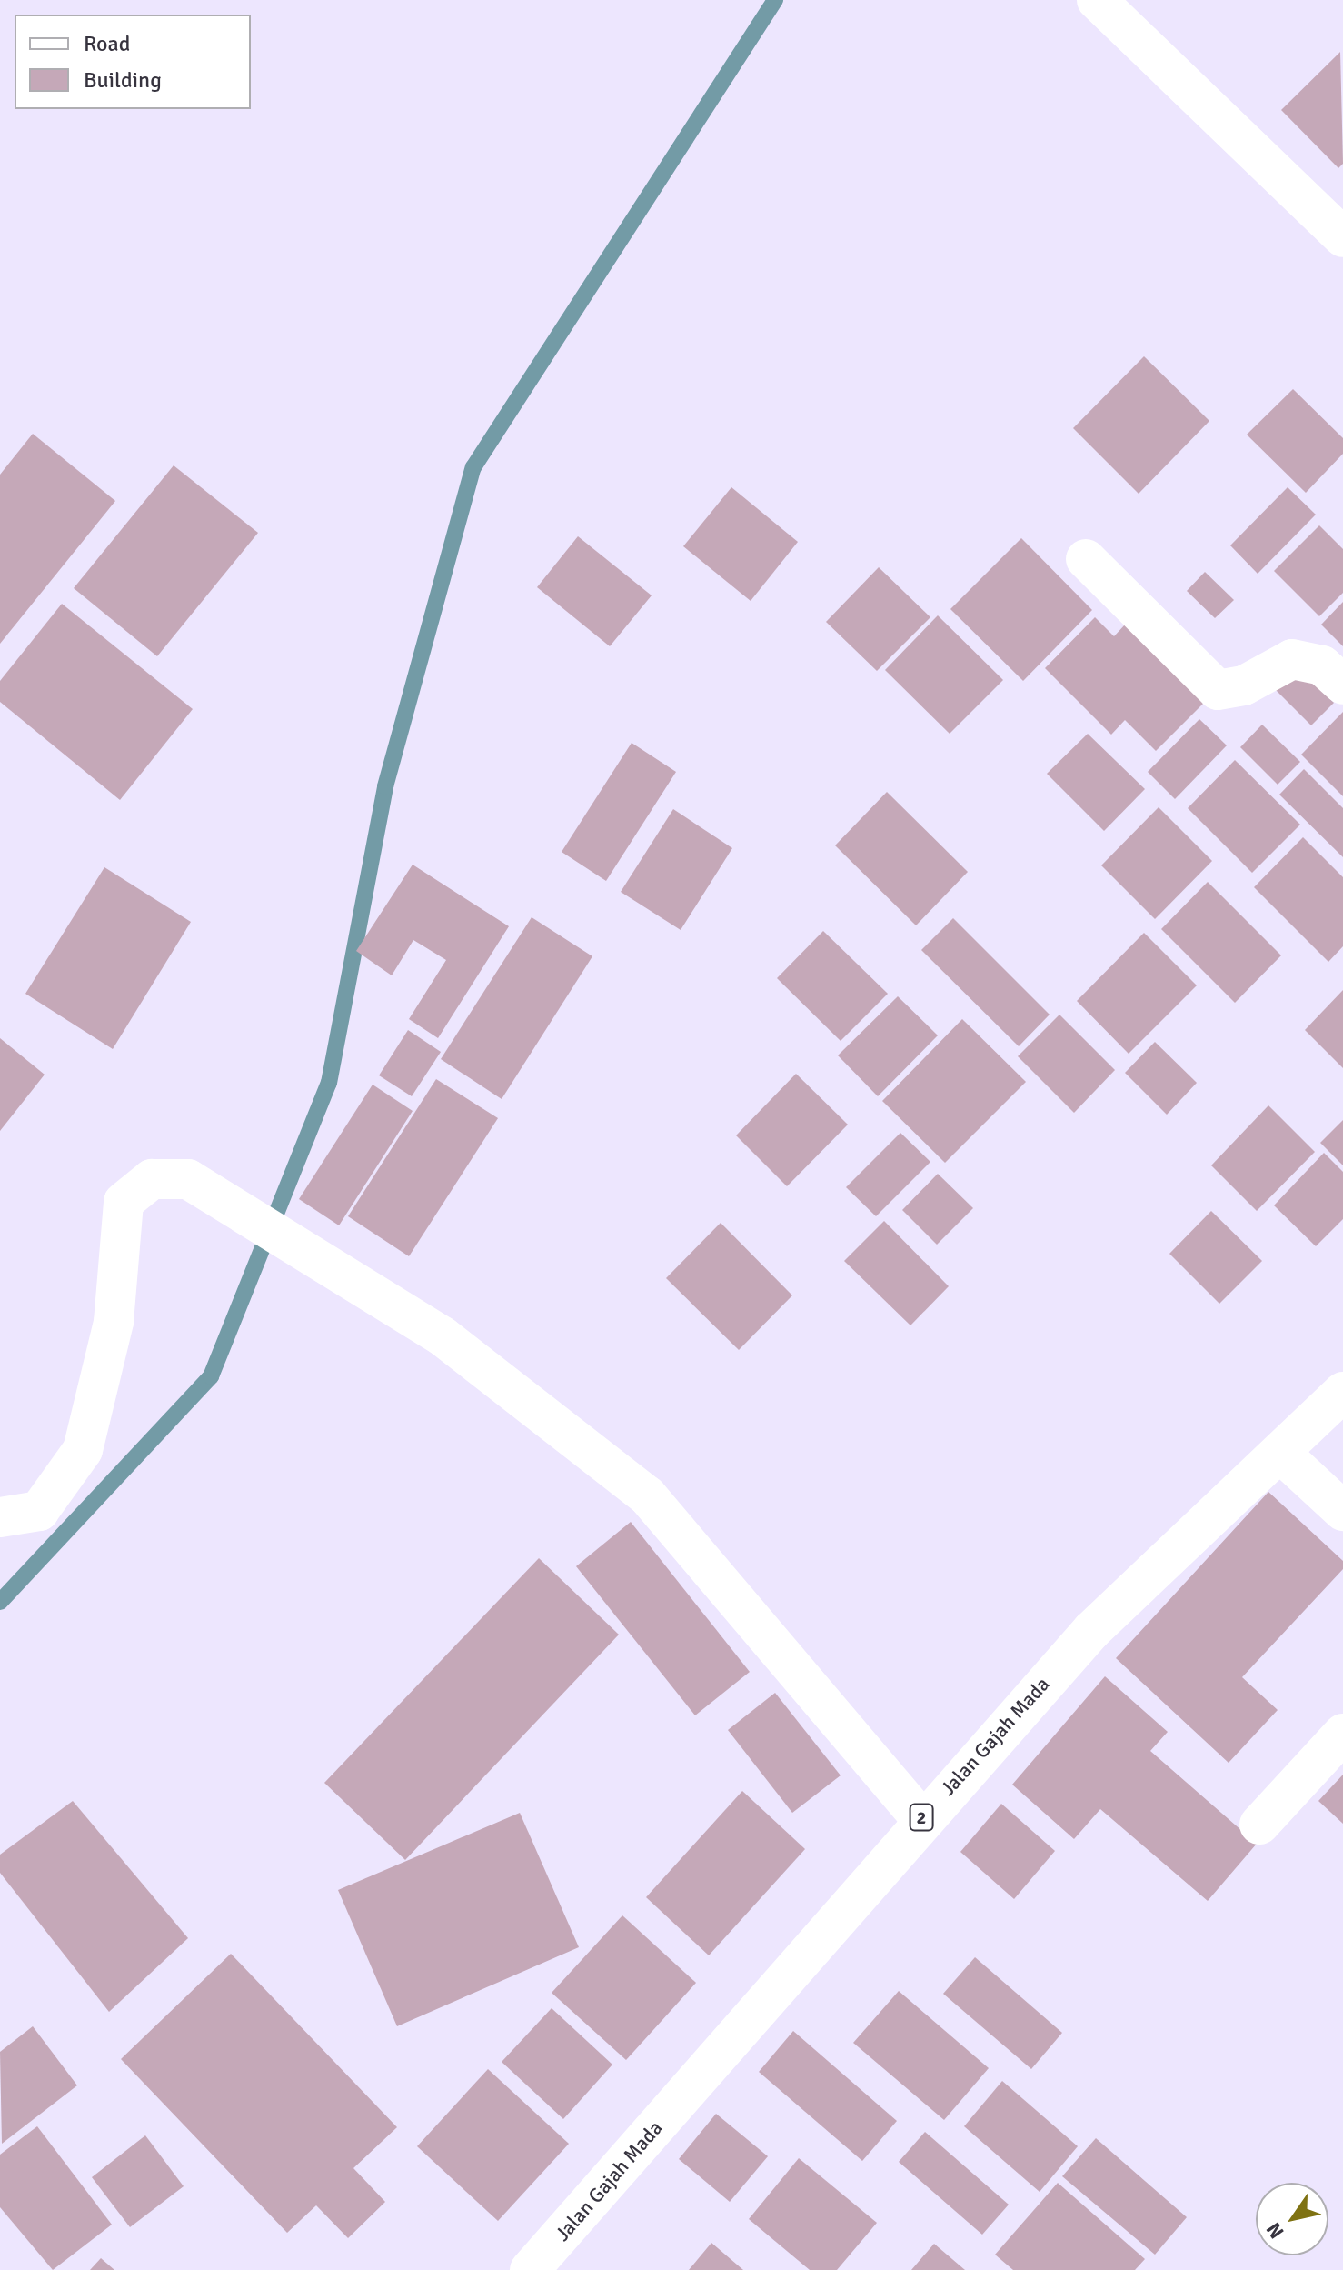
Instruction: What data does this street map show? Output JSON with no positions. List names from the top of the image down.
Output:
{
  "streets": {
    "main road": ["Jalan Gajah Mada", "2"]
  },
  "legend": ["Road", "Building"],
  "north": "bottom left"
}
